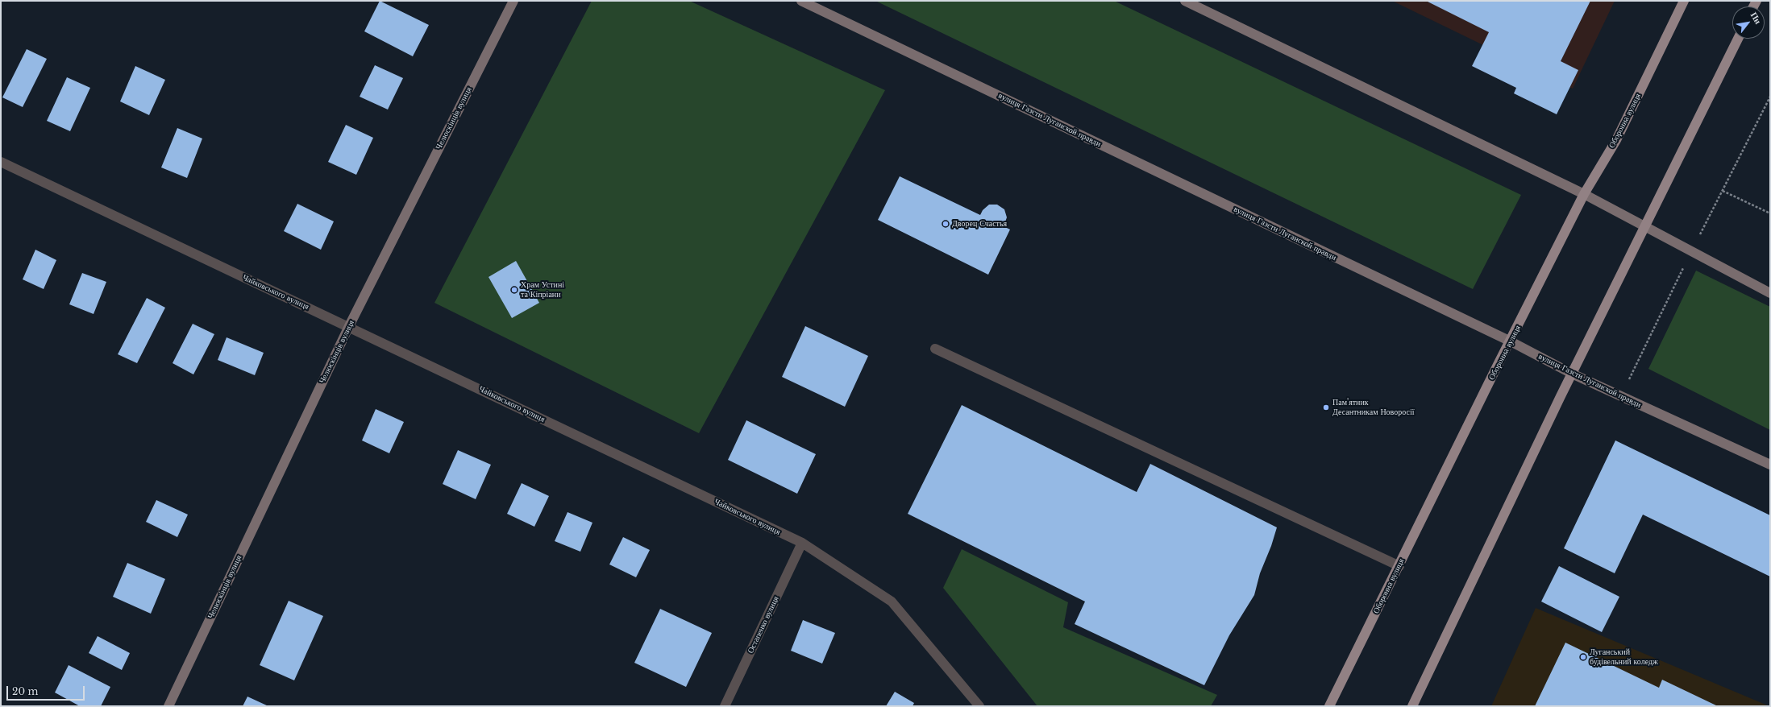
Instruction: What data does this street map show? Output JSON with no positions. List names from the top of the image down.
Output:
{
  "streets": {
    "main road": ["Оборонна вулиця"],
    "street": [
      "Челюскінців вулиця",
      "вулиця Газєти Луганской правди",
      "Чайковського вулиця",
      "Остапенко вулиця"
    ]
  },
  "crossings": [
    ["Челюскінців вулиця", "Чайковського вулиця"],
    ["вулиця Газєти Луганской правди", "Оборонна вулиця"],
    ["Чайковського вулиця", "Остапенко вулиця"]
  ],
  "places": [
    "Дворец Счастья",
    "Храм Устині та Кіпріани",
    "Пам'ятник Десантникам Новоросії",
    "Луганський будівельний коледж"
  ],
  "scale_bar": "20 m",
  "north": "top right"
}
